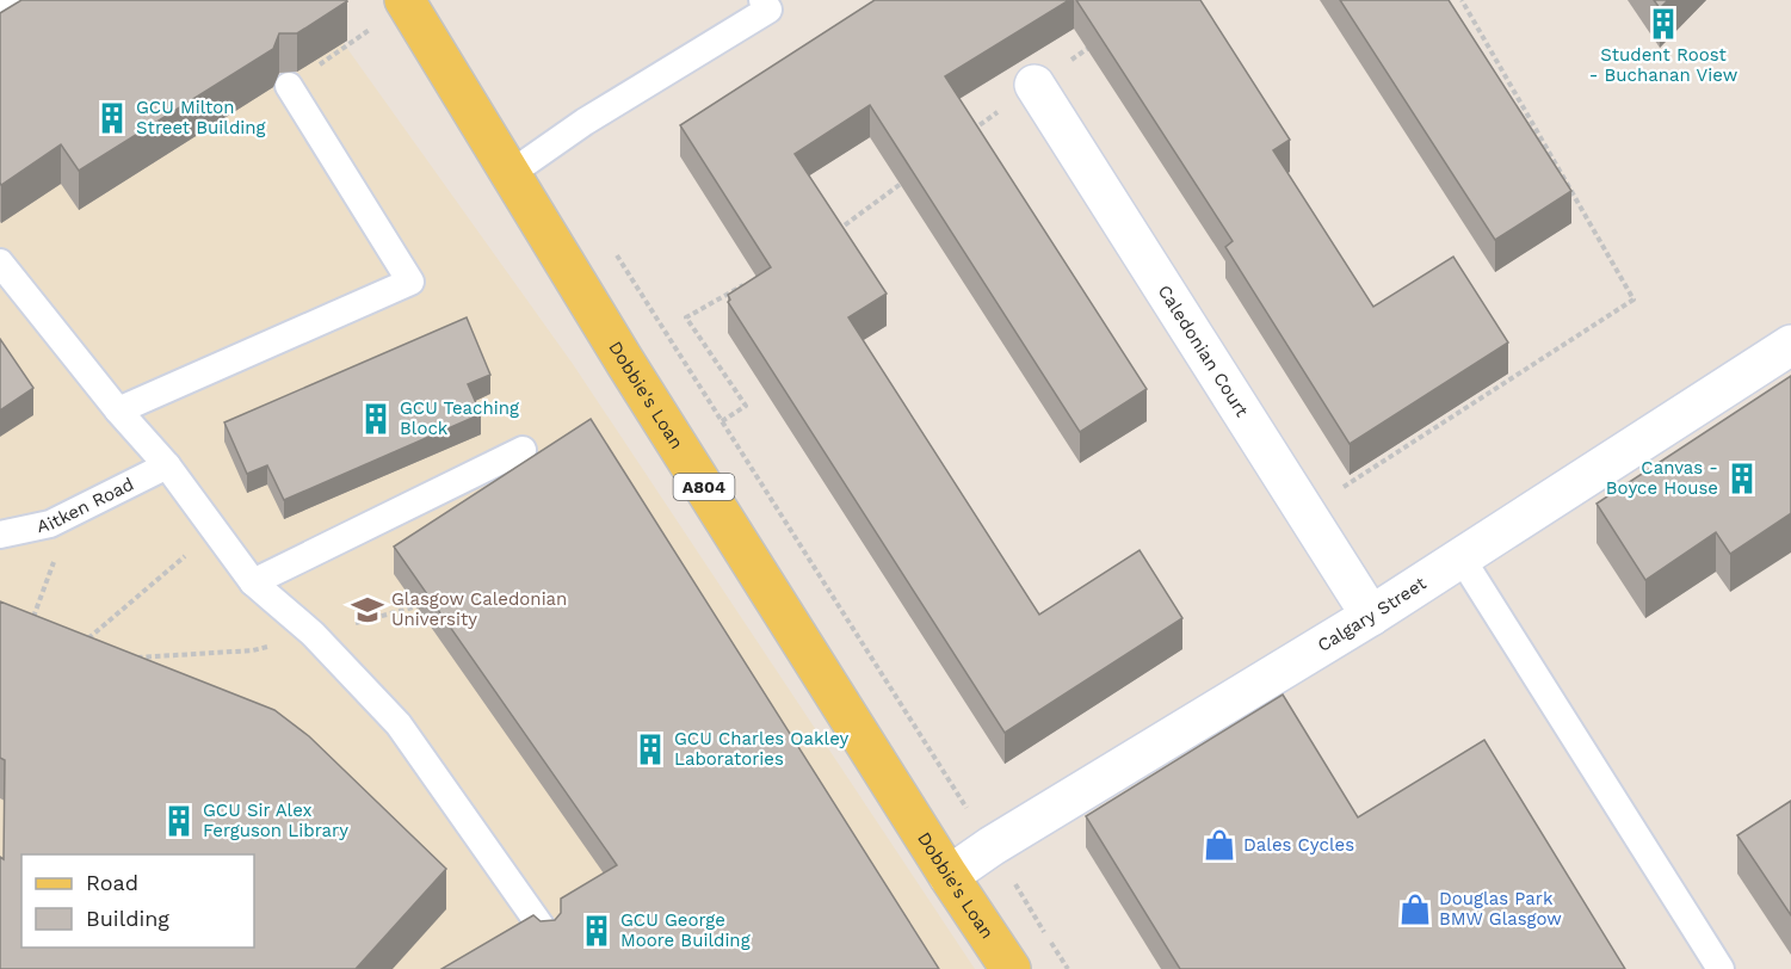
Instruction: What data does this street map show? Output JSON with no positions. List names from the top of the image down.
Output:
{
  "streets": {
    "main road": ["Dobbie's Loan", "A804"],
    "street": ["Caledonian Court", "Calgary Street"],
    "lane": ["Aitken Road"]
  },
  "crossings": [
    ["Caledonian Court", "Calgary Street"],
    ["Dobbie's Loan", "Calgary Street"]
  ],
  "places": {
    "building": [
      "Student Roost - Buchanan View",
      "GCU Milton Street Building",
      "GCU Teaching Block",
      "Canvas - Boyce House",
      "GCU Charles Oakley Laboratories",
      "GCU Sir Alex Ferguson Library",
      "GCU George Moore Building"
    ],
    "school or university": ["Glasgow Caledonian University"],
    "shop": ["Dales Cycles", "Douglas Park BMW Glasgow"]
  },
  "legend": ["Road", "Building"]
}
